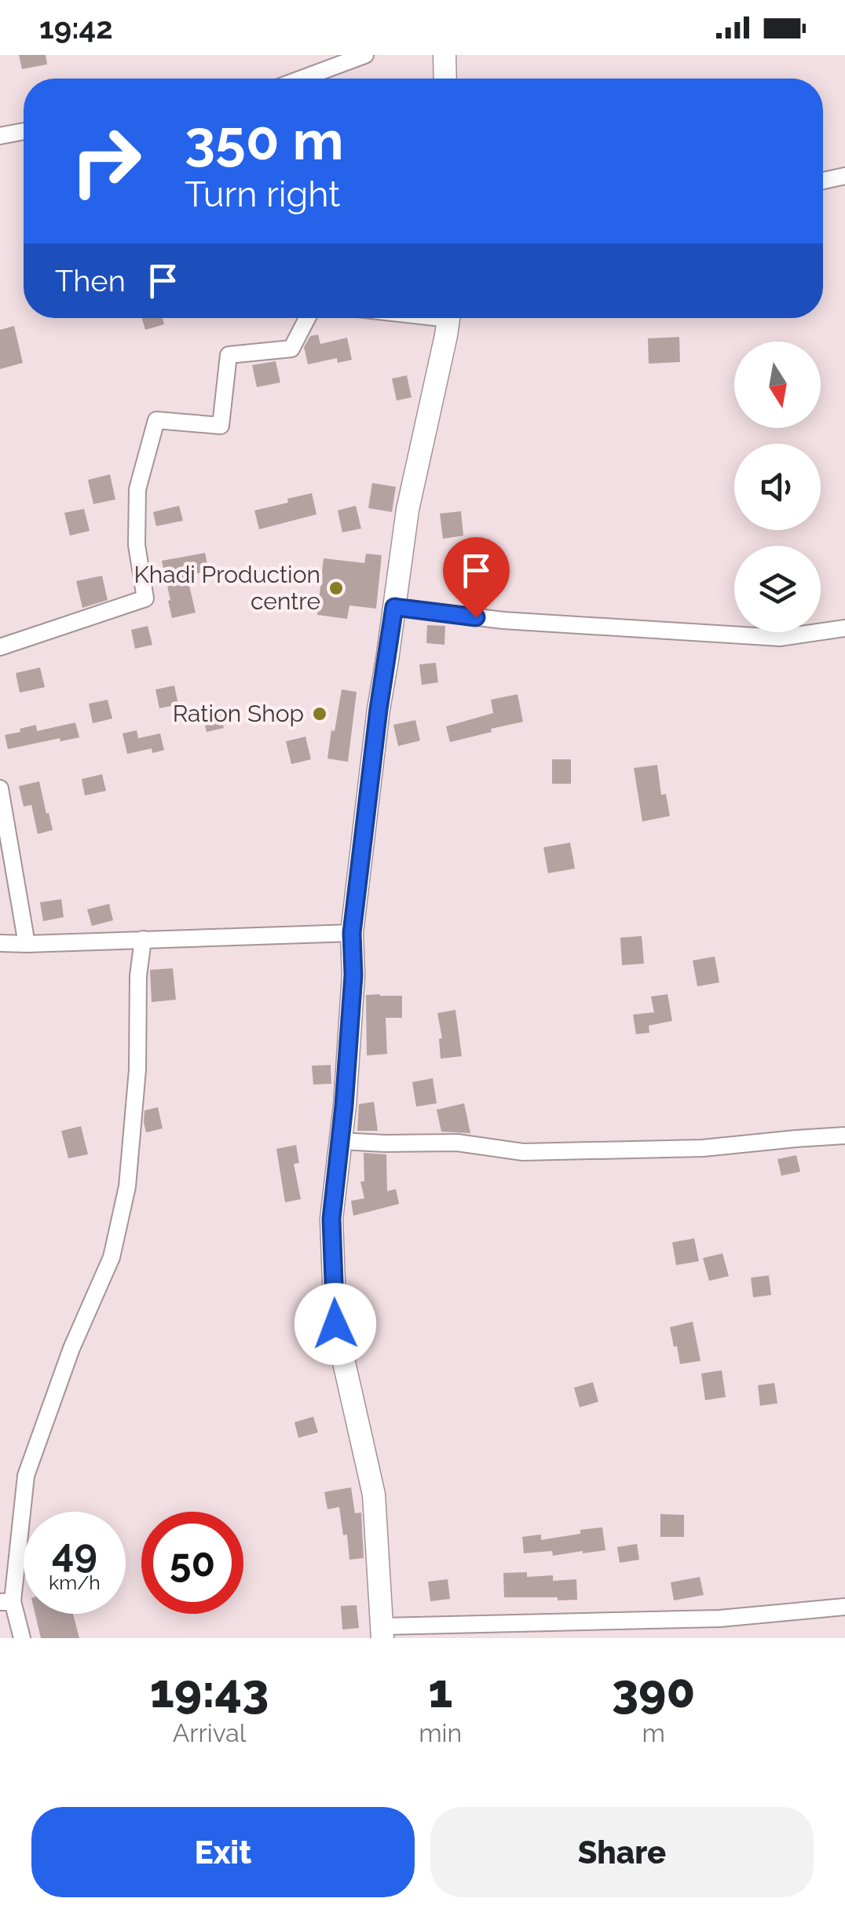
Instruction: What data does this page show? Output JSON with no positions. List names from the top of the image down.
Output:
{
  "places": ["Khadi Production centre", "Ration Shop"],
  "north": "bottom",
  "page": {
    "status": "19:42",
    "turn": ["350 m", "Turn right"],
    "then": "Then",
    "speed": "49 km/h",
    "limit": "50",
    "eta": [
      "19:43",
      "Arrival",
      "1",
      "min",
      "390",
      "m"
    ],
    "buttons": ["Exit", "Share"]
  }
}
